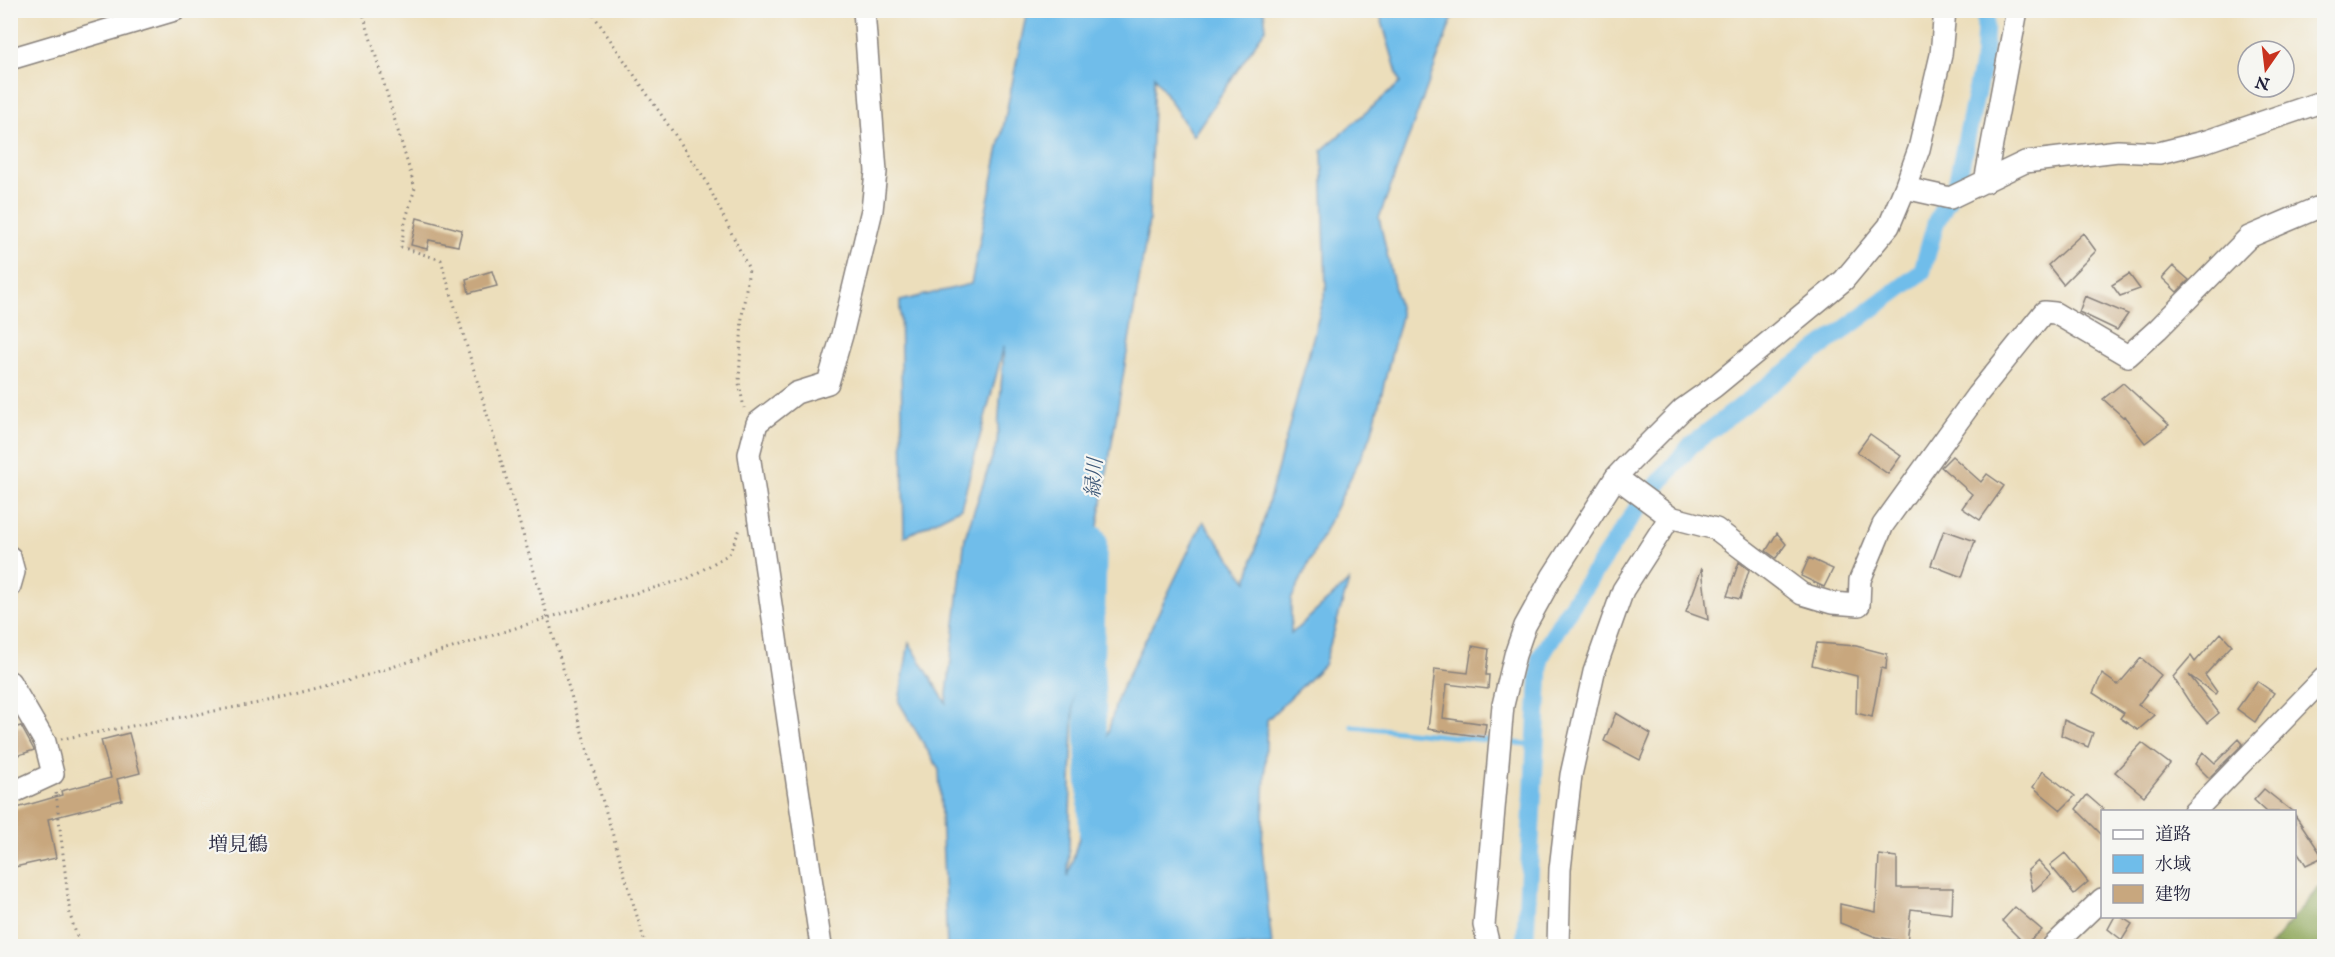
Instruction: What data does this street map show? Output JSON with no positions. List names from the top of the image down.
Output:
{
  "districts": ["増見鶴"],
  "water": ["緑川"],
  "legend": ["道路", "水域", "建物"],
  "north": "bottom"
}
